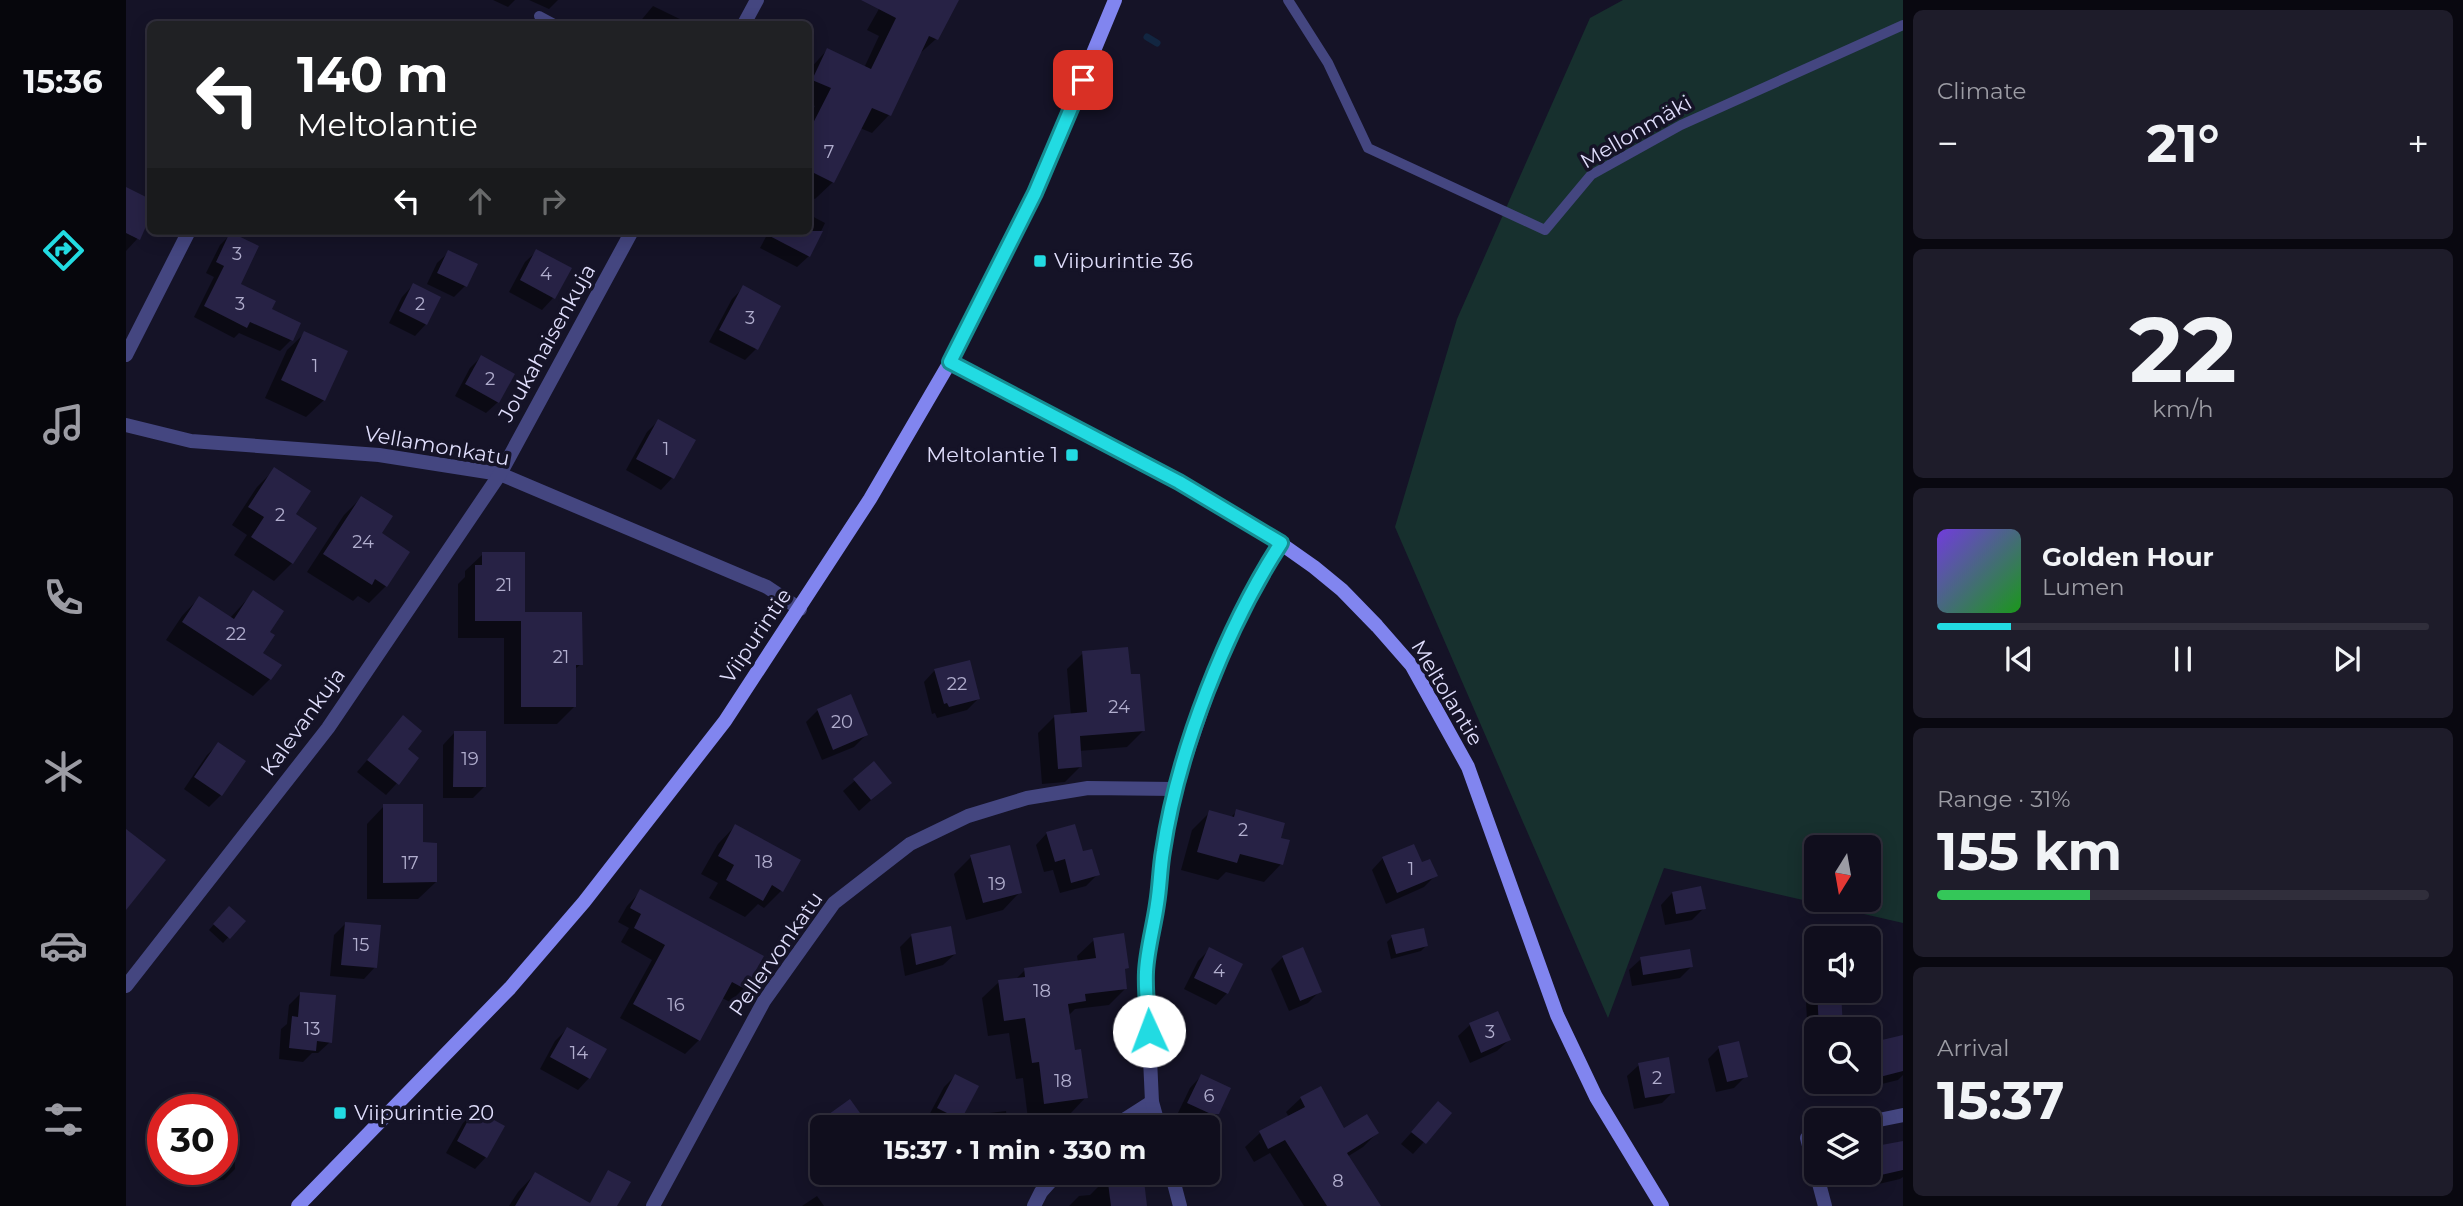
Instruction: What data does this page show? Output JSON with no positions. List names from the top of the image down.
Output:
{
  "streets": {
    "main road": ["Viipurintie", "Meltolantie"],
    "street": [
      "Joukahaisenkuja",
      "Vellamonkatu",
      "Kalevankuja",
      "Pellervonkatu"
    ],
    "lane": ["Mellonmäki"]
  },
  "crossings": [
    ["Joukahaisenkuja", "Vellamonkatu"],
    ["Joukahaisenkuja", "Kalevankuja"],
    ["Vellamonkatu", "Viipurintie"],
    ["Vellamonkatu", "Kalevankuja"],
    ["Viipurintie", "Meltolantie"]
  ],
  "places": {
    "transit": ["Viipurintie 36", "Meltolantie 1", "Viipurintie 20"]
  },
  "house_numbers": [
    "7",
    "3",
    "4",
    "3",
    "2",
    "3",
    "1",
    "2",
    "1",
    "2",
    "24",
    "21",
    "22",
    "21",
    "22",
    "24",
    "20",
    "19",
    "2",
    "18",
    "17",
    "1",
    "19",
    "15",
    "4",
    "18",
    "16",
    "13",
    "3",
    "14",
    "2",
    "18",
    "6",
    "8"
  ],
  "north": "bottom",
  "page": {
    "tabs": "15:36",
    "tile": [
      "Climate",
      ["22", "km/h"],
      ["Range · 31%", "155 km"],
      ["Arrival", "15:37"]
    ],
    "turn": ["140 m", "Meltolantie"],
    "heat": ["−", "21°", "+"],
    "song": ["Golden Hour", "Lumen"],
    "limit": "30",
    "trip": "15:37 · 1 min · 330 m"
  }
}
